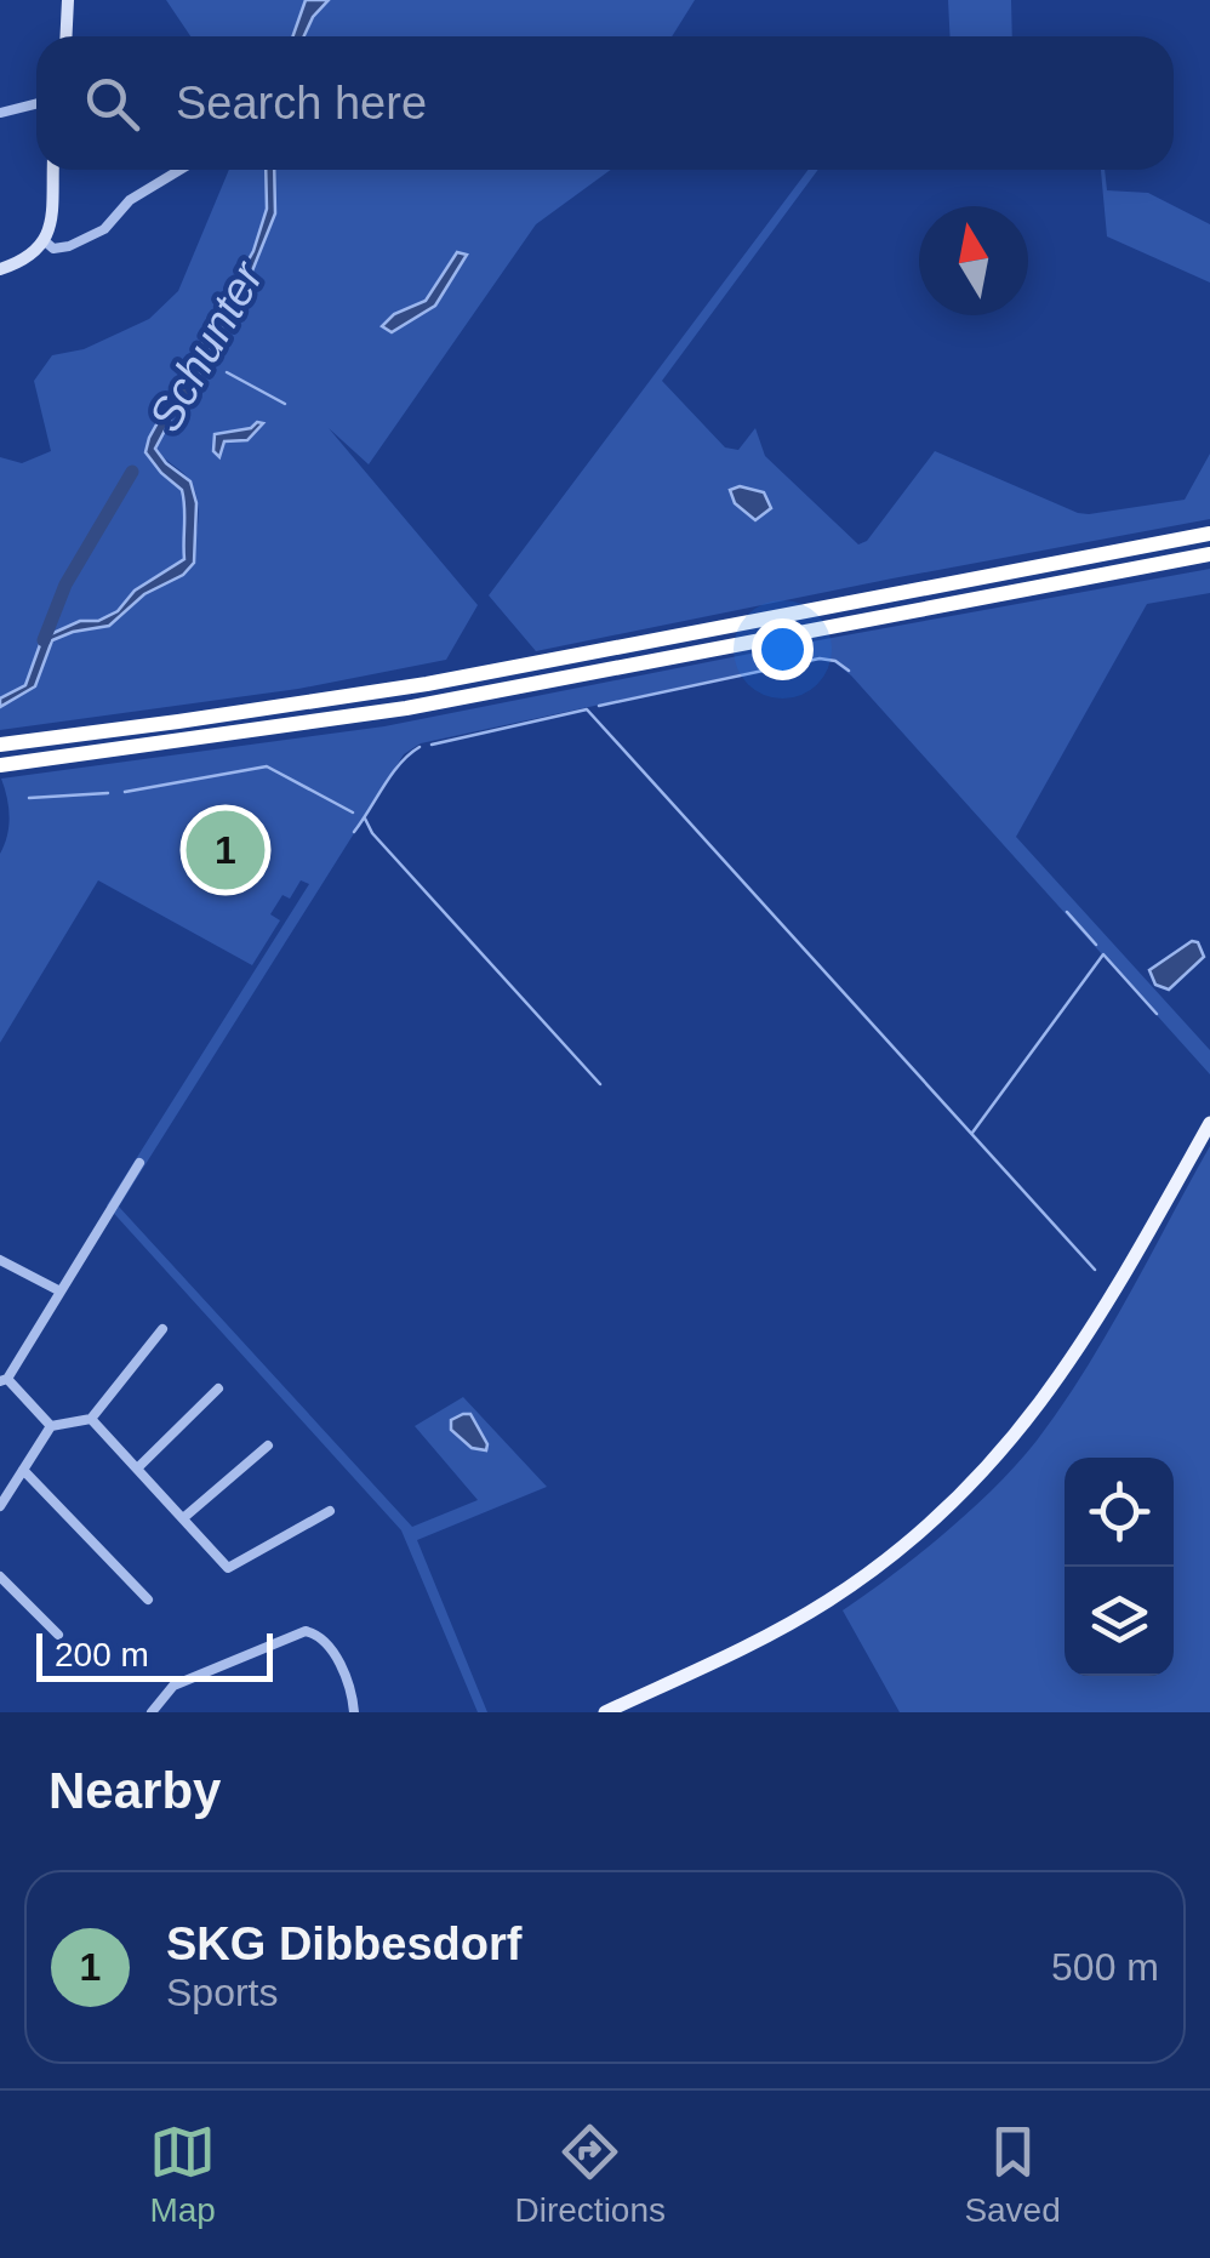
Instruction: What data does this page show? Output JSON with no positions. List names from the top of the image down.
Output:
{
  "water": ["Schunter"],
  "scale_bar": "200 m",
  "north": "top",
  "page": {
    "search": "Search here",
    "pins": "1",
    "scale": "200 m",
    "heading": "Nearby",
    "list": [
      {
        "mark": "1",
        "name": "SKG Dibbesdorf",
        "note": "Sports",
        "value": "500 m"
      }
    ],
    "nav": ["Map", "Directions", "Saved"]
  }
}
